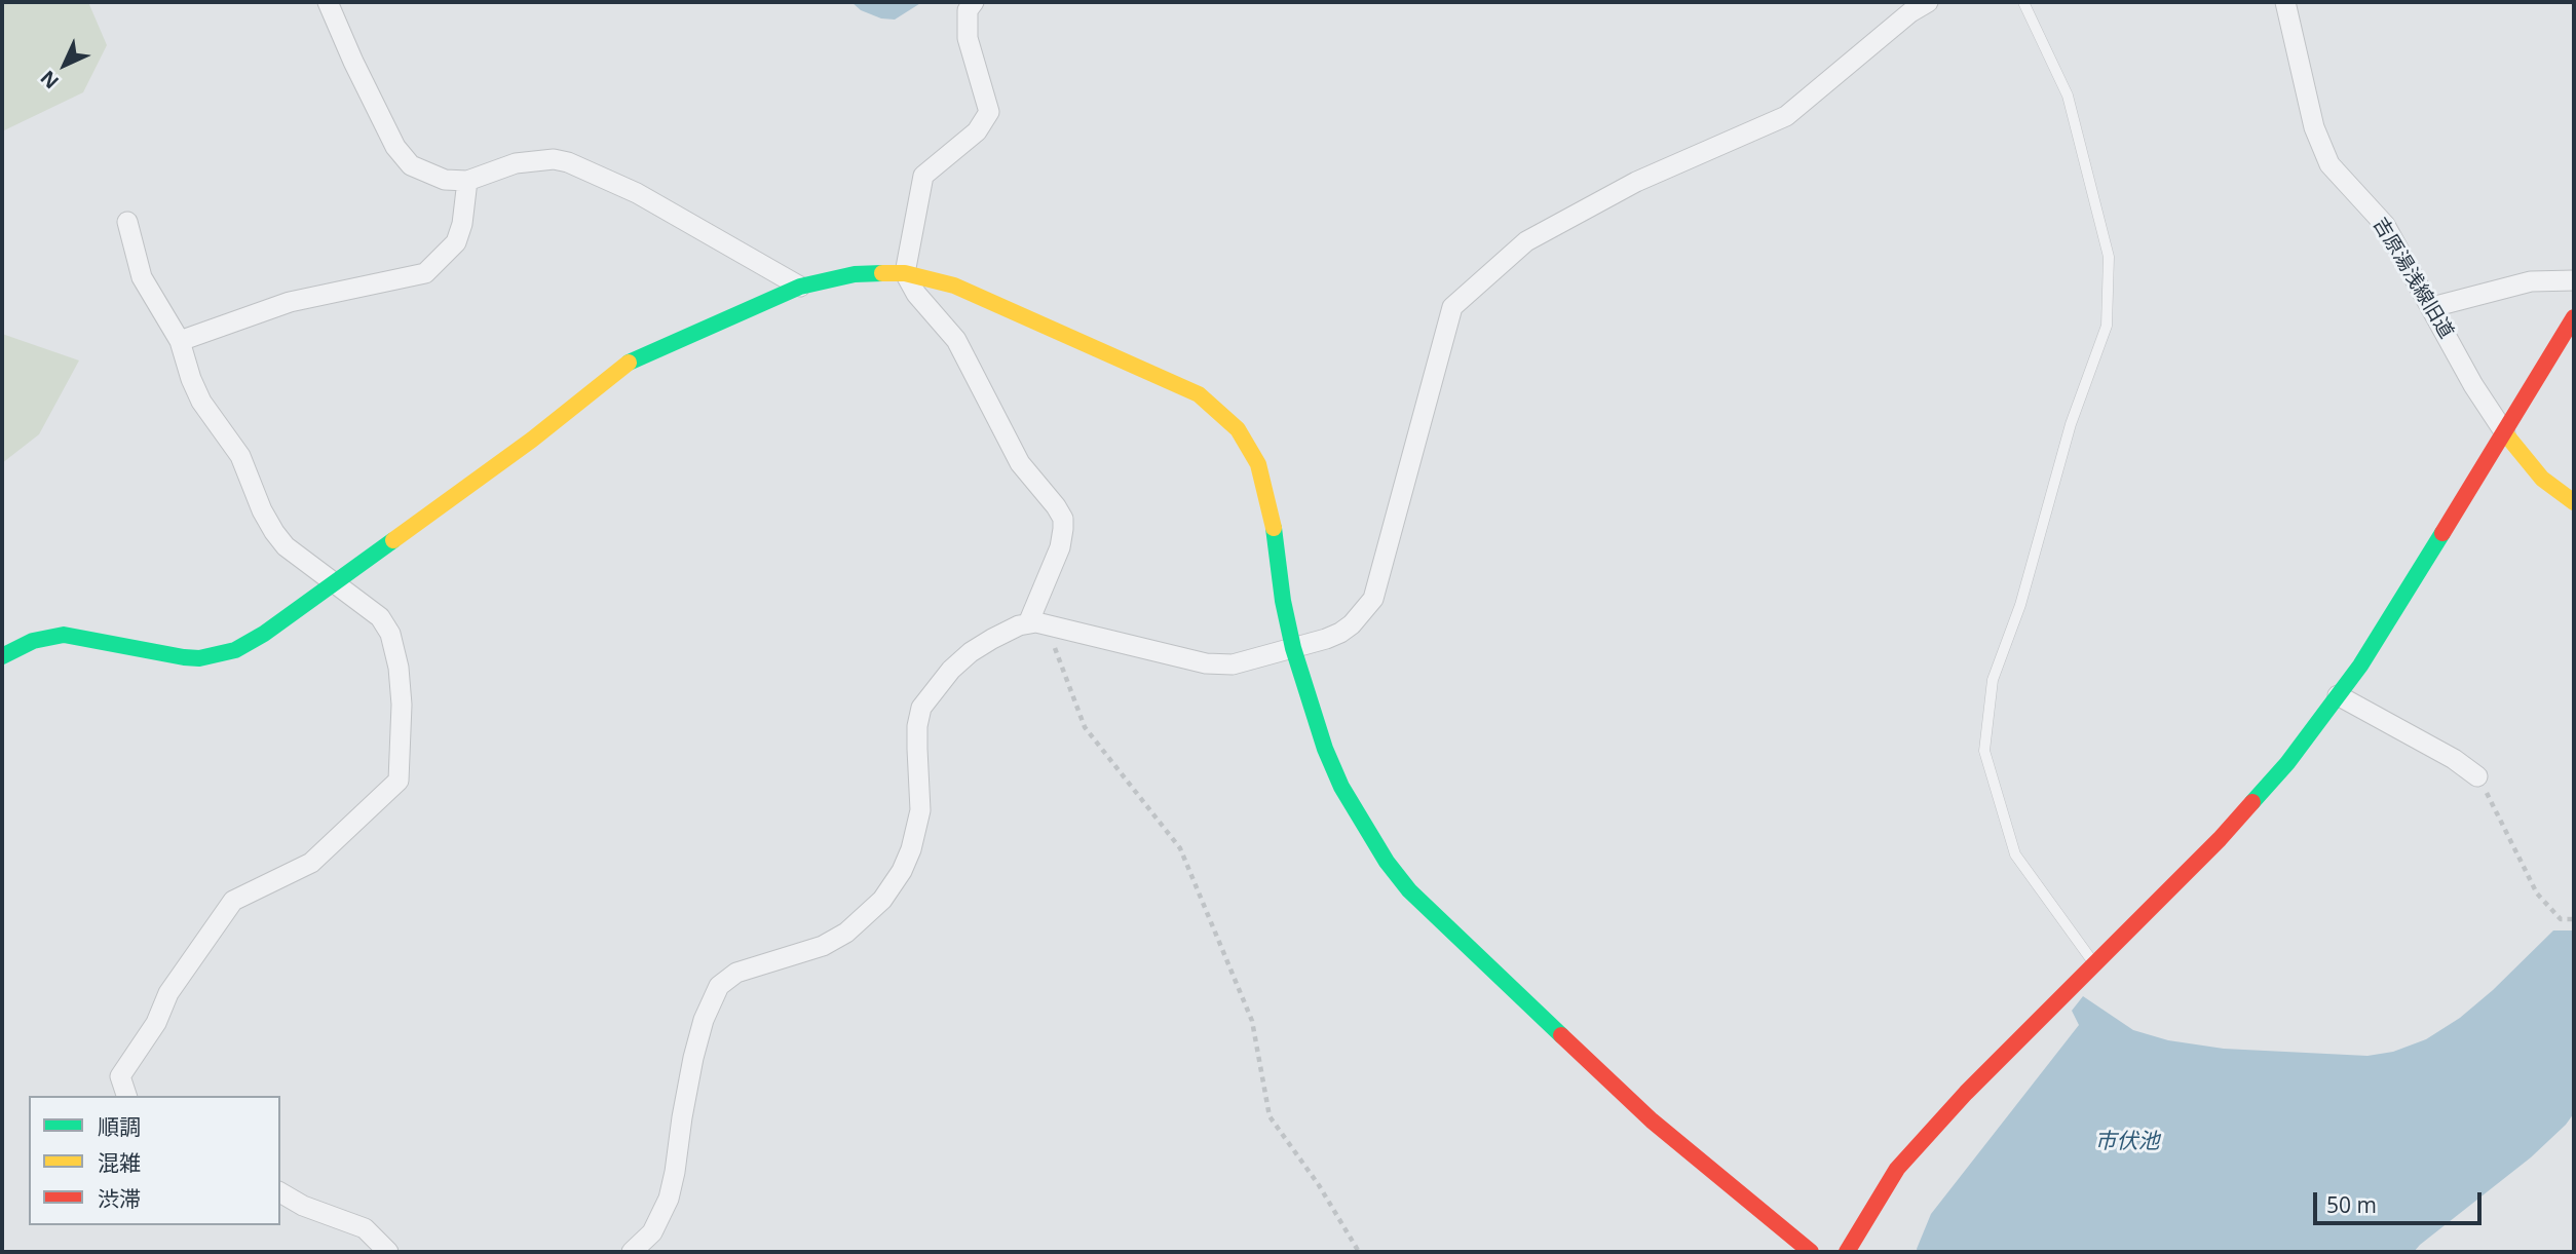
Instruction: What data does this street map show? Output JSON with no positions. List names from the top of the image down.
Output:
{
  "streets": {
    "street": ["吉原湯浅線旧道"]
  },
  "water": ["市伏池"],
  "legend": ["順調", "混雑", "渋滞"],
  "scale_bar": "50 m",
  "north": "bottom left"
}
